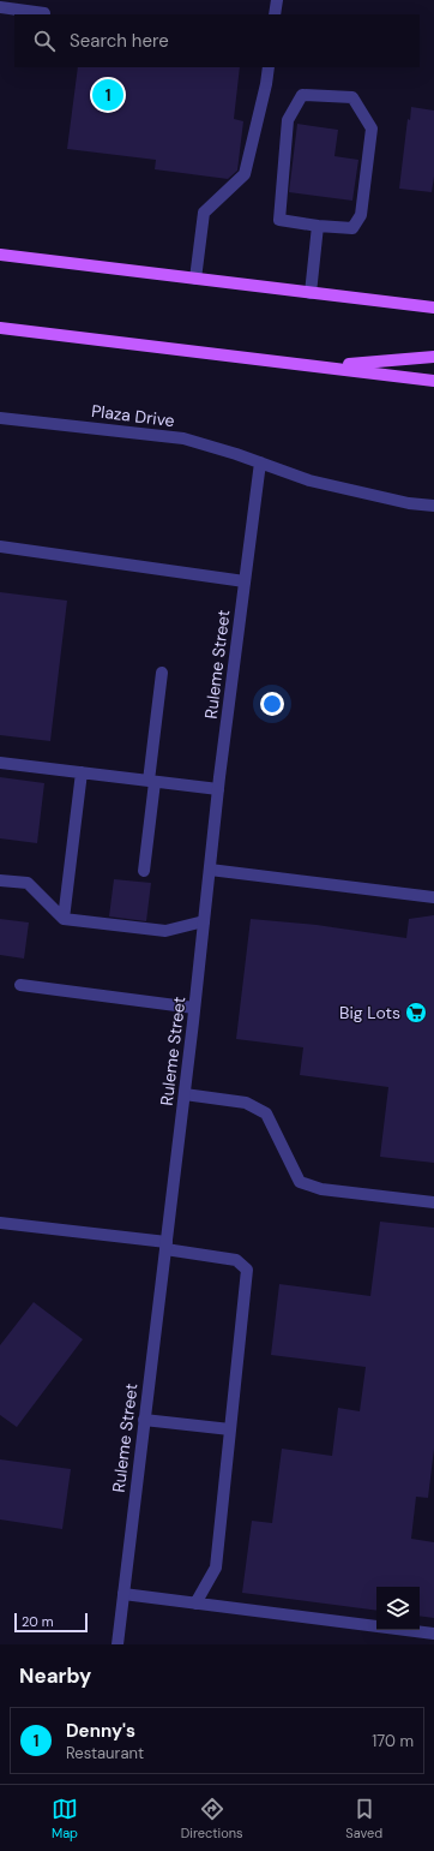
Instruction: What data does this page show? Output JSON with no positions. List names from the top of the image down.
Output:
{
  "streets": {
    "street": ["Plaza Drive", "Ruleme Street"]
  },
  "crossings": [
    ["Plaza Drive", "Ruleme Street"]
  ],
  "places": {
    "supermarket": ["Big Lots"]
  },
  "scale_bar": "20 m",
  "page": {
    "search": "Search here",
    "pins": "1",
    "scale": "20 m",
    "heading": "Nearby",
    "list": [
      {
        "mark": "1",
        "name": "Denny's",
        "note": "Restaurant",
        "value": "170 m"
      }
    ],
    "nav": ["Map", "Directions", "Saved"]
  }
}
